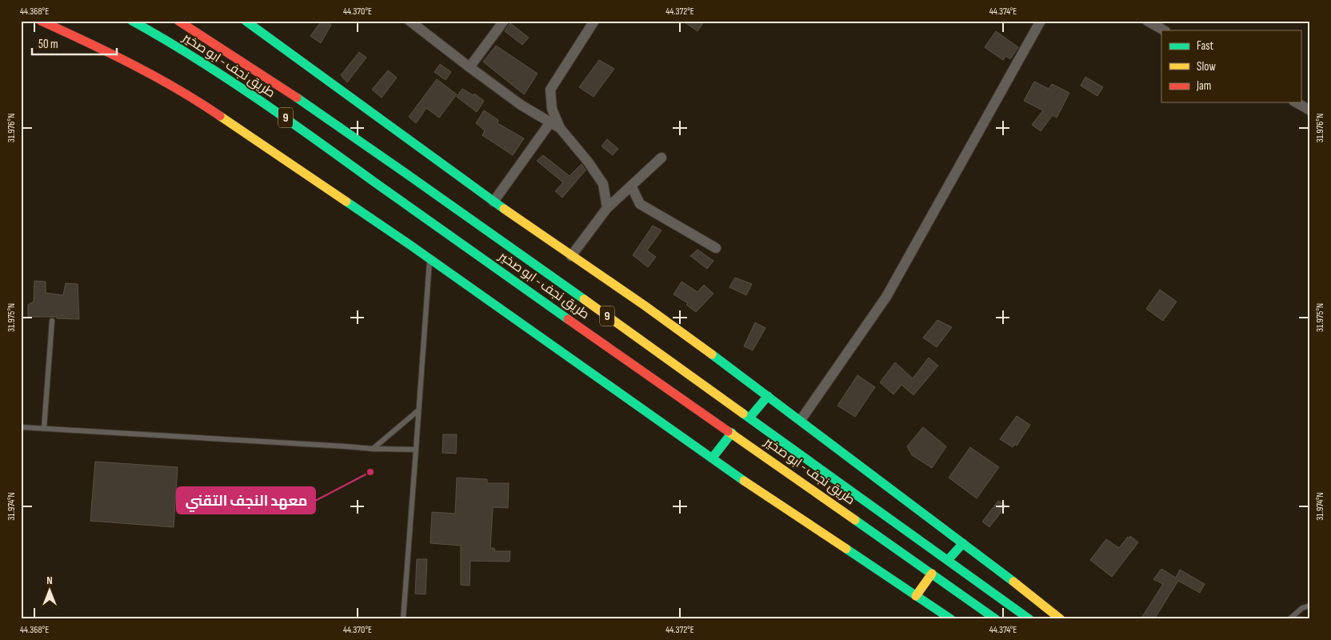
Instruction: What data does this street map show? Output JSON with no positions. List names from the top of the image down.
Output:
{
  "streets": {
    "main road": ["طريق نجف - ابو صخير", "9"]
  },
  "places": ["معهد النجف التقني"],
  "legend": ["Fast", "Slow", "Jam"],
  "scale_bar": "50 m",
  "north": "top",
  "coordinates": [
    "44.368°E",
    "44.370°E",
    "44.372°E",
    "44.374°E",
    "31.976°N",
    "31.975°N",
    "31.974°N"
  ]
}
